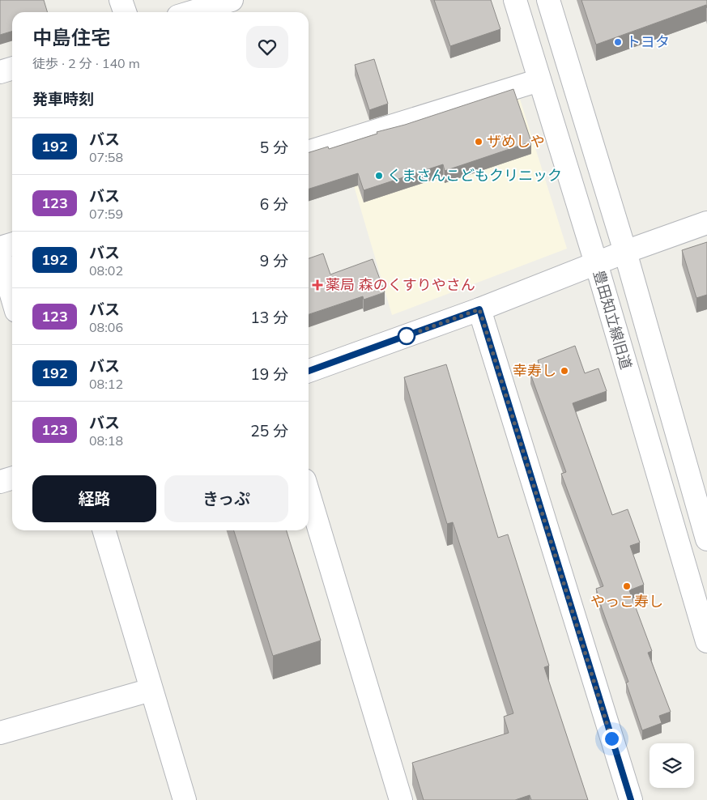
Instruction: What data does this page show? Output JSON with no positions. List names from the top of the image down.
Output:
{
  "streets": {
    "street": ["豊田知立線旧道"]
  },
  "places": {
    "other": [
      "トヨタ",
      "ザめしや",
      "くまさんこどもクリニック",
      "幸寿し",
      "やっこ寿し"
    ],
    "health": ["薬局 森のくすりやさん"]
  },
  "lines": ["bus line 192"],
  "page": {
    "heading": [
      ["中島住宅", "徒歩 · 2 分 · 140 m"],
      "発車時刻"
    ],
    "list": [
      {
        "mark": "192",
        "name": "バス",
        "note": "07:58",
        "value": "5 分"
      },
      {
        "mark": "123",
        "name": "バス",
        "note": "07:59",
        "value": "6 分"
      },
      {
        "mark": "192",
        "name": "バス",
        "note": "08:02",
        "value": "9 分"
      },
      {
        "mark": "123",
        "name": "バス",
        "note": "08:06",
        "value": "13 分"
      },
      {
        "mark": "192",
        "name": "バス",
        "note": "08:12",
        "value": "19 分"
      },
      {
        "mark": "123",
        "name": "バス",
        "note": "08:18",
        "value": "25 分"
      }
    ],
    "buttons": ["経路", "きっぷ"]
  }
}
